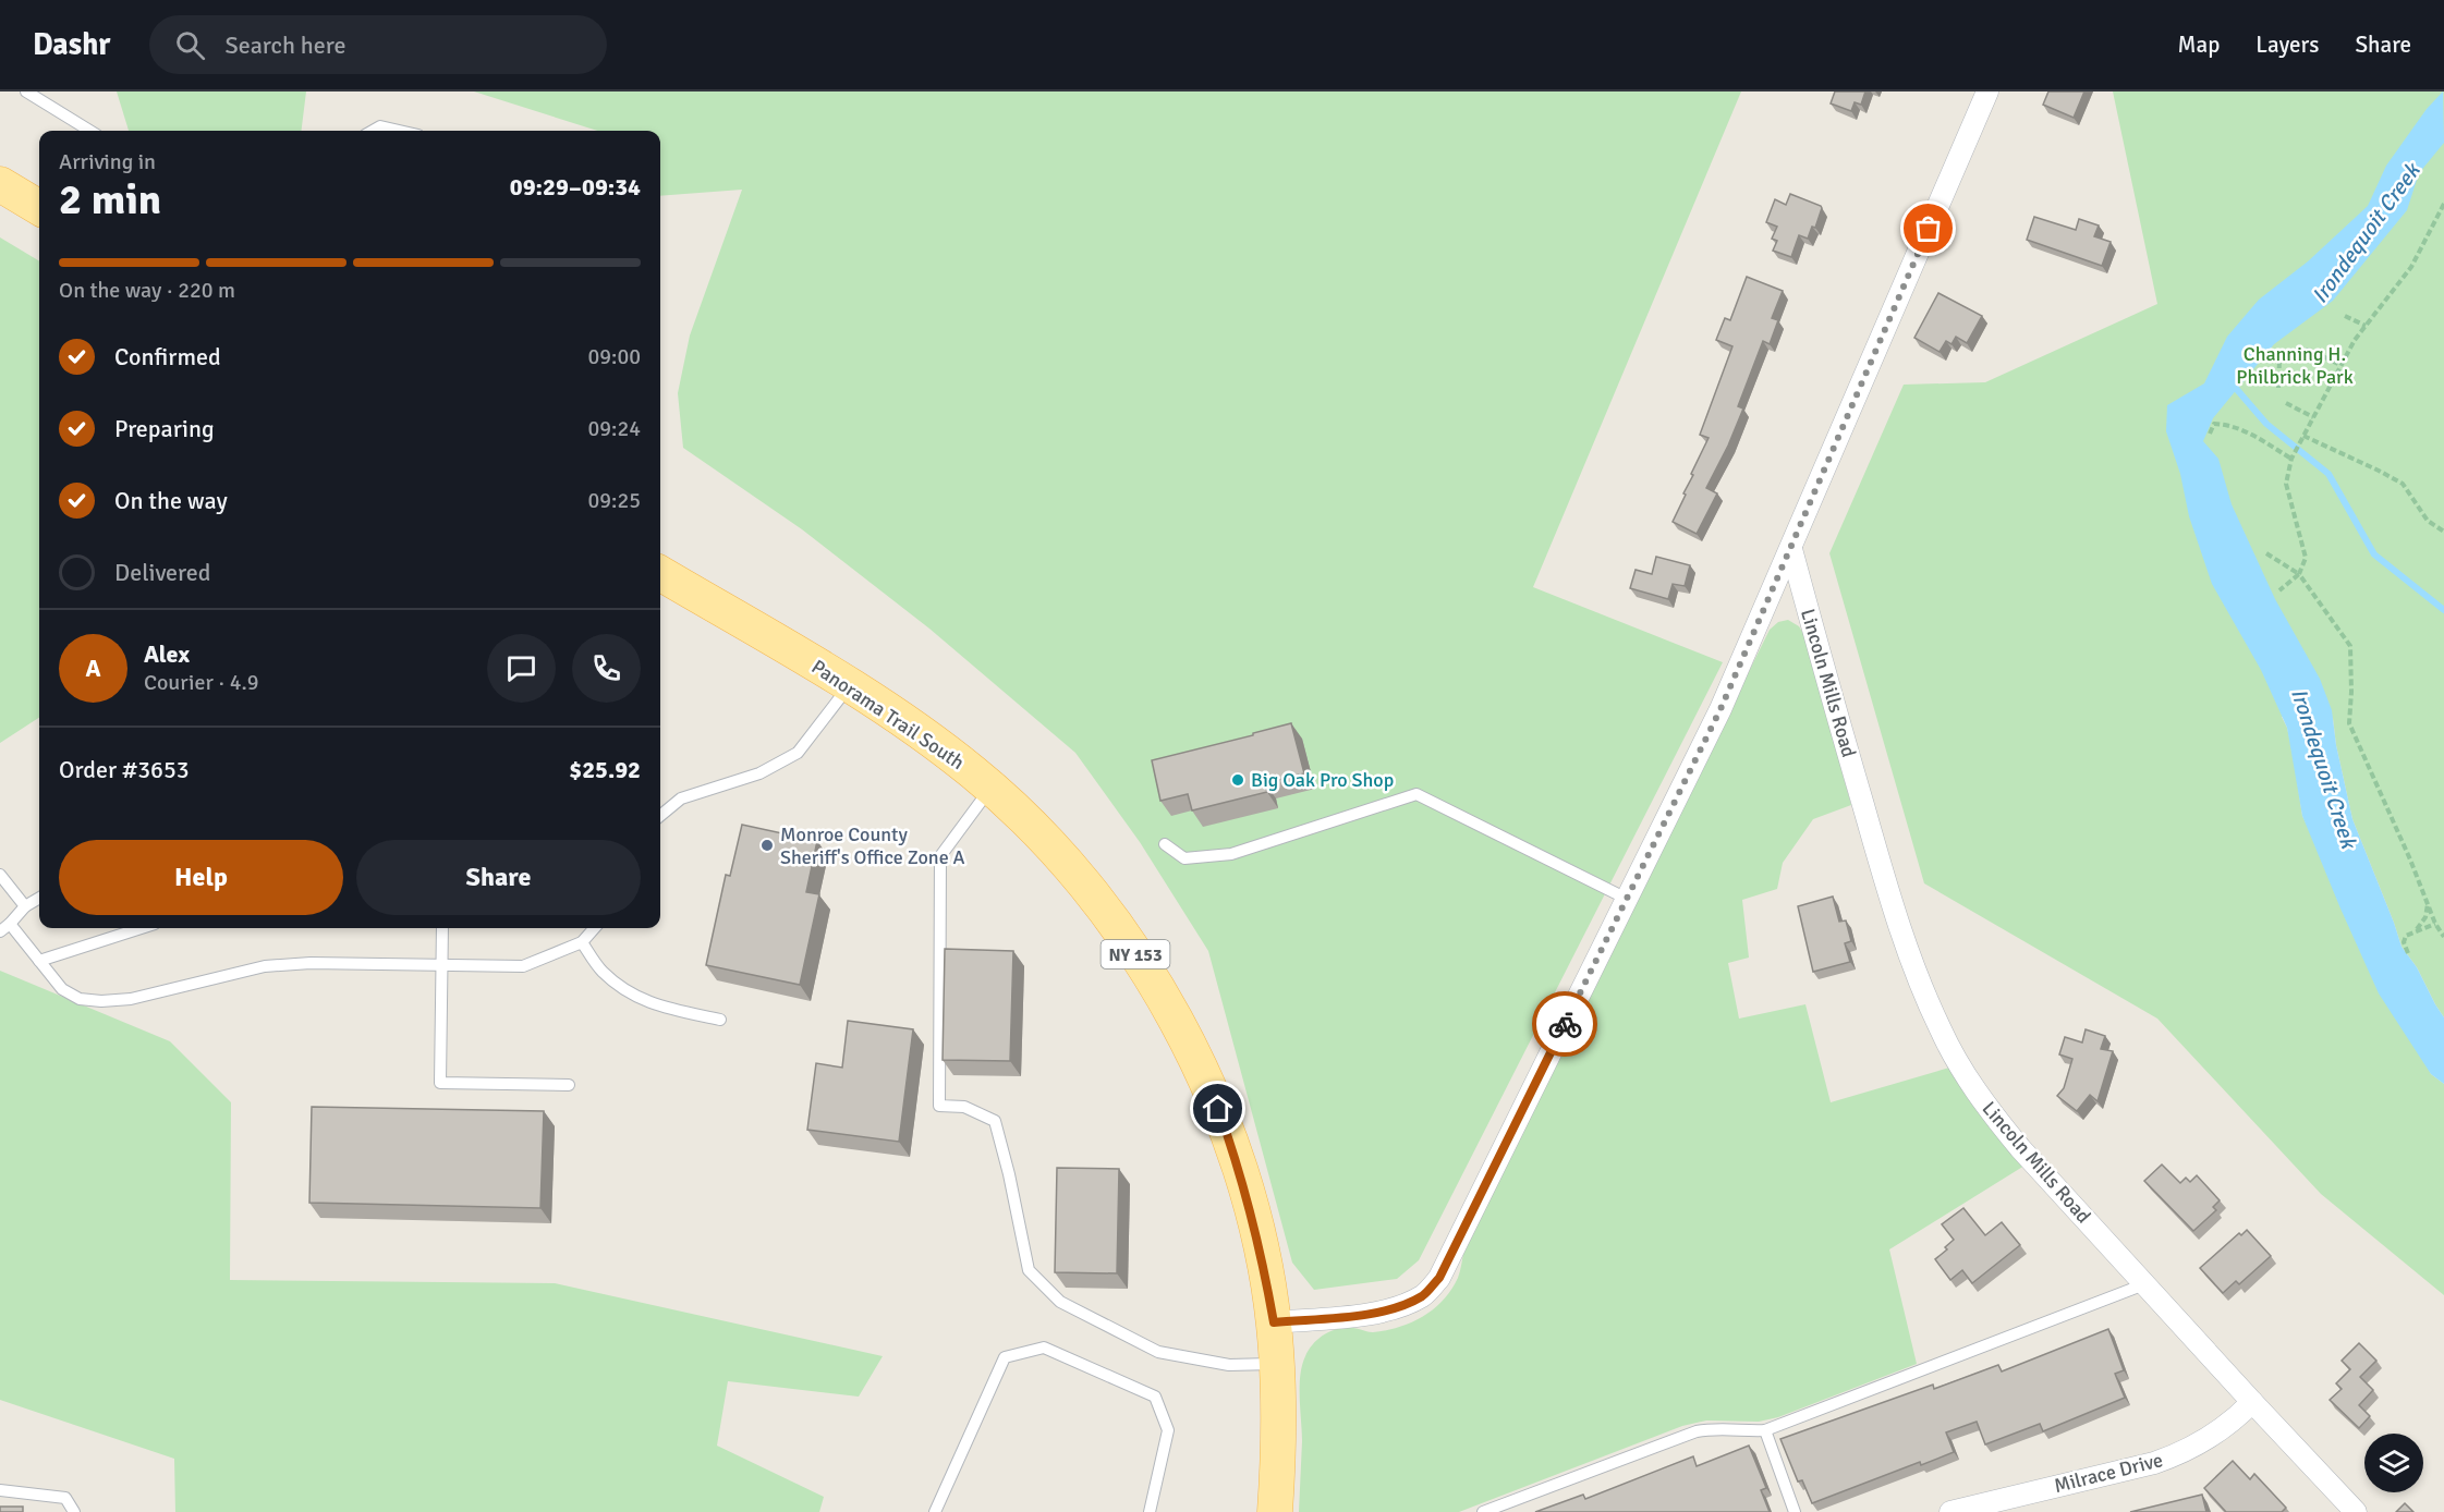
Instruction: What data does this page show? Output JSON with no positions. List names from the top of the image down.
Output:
{
  "streets": {
    "main road": ["Panorama Trail South", "NY 153"],
    "street": ["Lincoln Mills Road", "Milrace Drive"]
  },
  "crossings": [
    ["Lincoln Mills Road", "Milrace Drive"],
    ["Panorama Trail South", "NY 153"]
  ],
  "water": ["Irondequoit Creek"],
  "parks": ["Channing H. Philbrick Park"],
  "places": ["Big Oak Pro Shop", "Monroe County Sheriff's Office Zone A"],
  "page": {
    "header": "Dashr",
    "search": "Search here",
    "nav": ["Map", "Layers", "Share"],
    "heading": ["2 min", "Arriving in", "09:29–09:34"],
    "panel": [
      "Alex",
      "Courier · 4.9",
      "Order #3653",
      "$25.92"
    ],
    "bar": "On the way · 220 m",
    "list": [
      ["Confirmed", "09:00"],
      ["Preparing", "09:24"],
      ["On the way", "09:25"],
      "Delivered"
    ],
    "round": "A",
    "buttons": ["Help", "Share"]
  }
}
